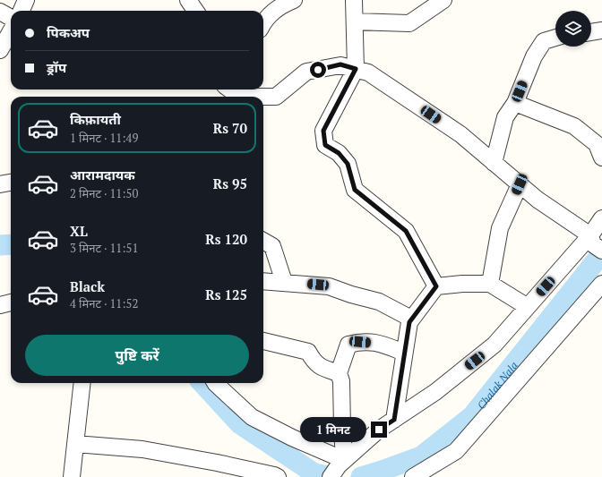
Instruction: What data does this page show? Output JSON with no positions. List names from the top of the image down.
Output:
{
  "water": ["Chalak Nala"],
  "page": {
    "banner": ["पिकअप", "ड्रॉप"],
    "list": [
      {
        "name": "किफ़ायती",
        "note": "1 मिनट · 11:49",
        "value": "Rs 70"
      },
      {
        "name": "आरामदायक",
        "note": "2 मिनट · 11:50",
        "value": "Rs 95"
      },
      {
        "name": "XL",
        "note": "3 मिनट · 11:51",
        "value": "Rs 120"
      },
      {
        "name": "Black",
        "note": "4 मिनट · 11:52",
        "value": "Rs 125"
      }
    ],
    "buttons": "पुष्टि करें",
    "bubble": "1 मिनट"
  }
}
